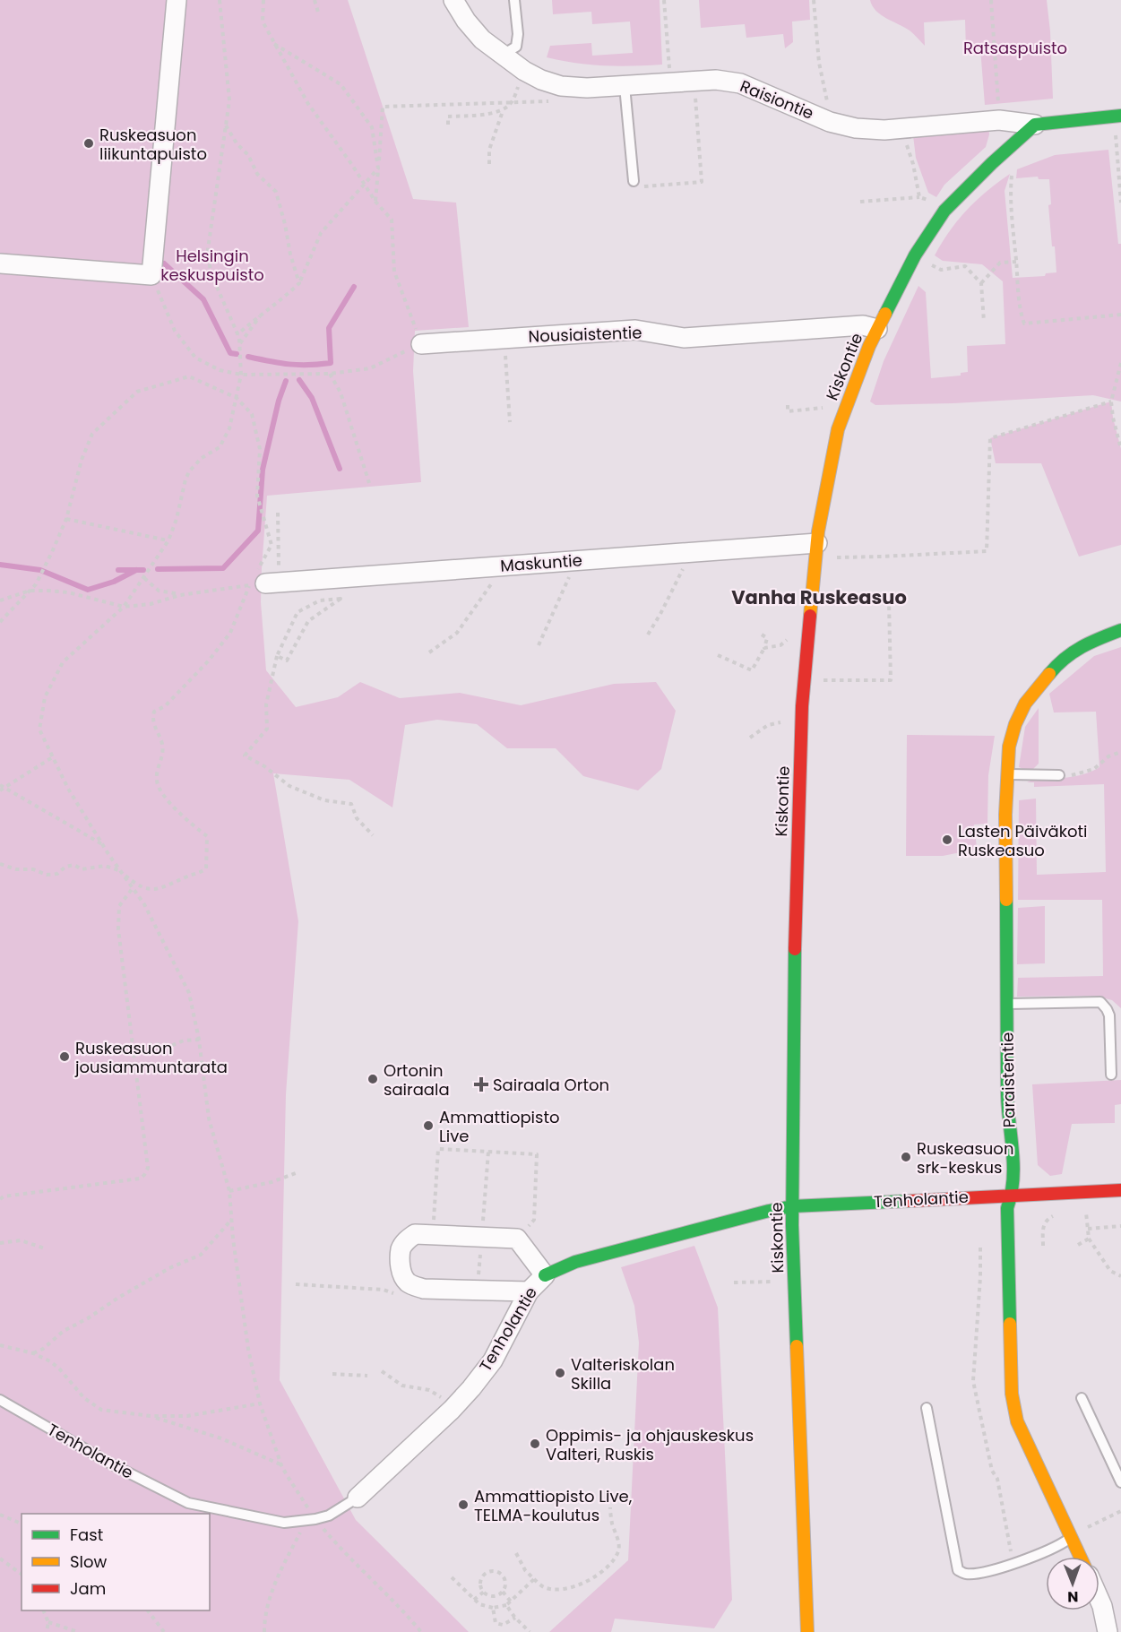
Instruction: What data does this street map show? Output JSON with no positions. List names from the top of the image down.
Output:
{
  "streets": {
    "street": [
      "Raisiontie",
      "Nousiaistentie",
      "Kiskontie",
      "Maskuntie",
      "Paraistentie",
      "Tenholantie"
    ]
  },
  "crossings": [
    ["Raisiontie", "Kiskontie"],
    ["Nousiaistentie", "Kiskontie"],
    ["Kiskontie", "Maskuntie"],
    ["Kiskontie", "Tenholantie"],
    ["Paraistentie", "Tenholantie"]
  ],
  "districts": ["Vanha Ruskeasuo"],
  "parks": ["Ratsaspuisto", "Helsingin keskuspuisto"],
  "places": {
    "other": [
      "Ruskeasuon liikuntapuisto",
      "Lasten Päiväkoti Ruskeasuo",
      "Ruskeasuon jousiammuntarata",
      "Ortonin sairaala",
      "Ammattiopisto Live",
      "Ruskeasuon srk-keskus",
      "Valteriskolan Skilla",
      "Oppimis- ja ohjauskeskus Valteri, Ruskis",
      "Ammattiopisto Live, TELMA-koulutus"
    ],
    "health": ["Sairaala Orton"]
  },
  "legend": ["Fast", "Slow", "Jam"],
  "north": "bottom"
}
